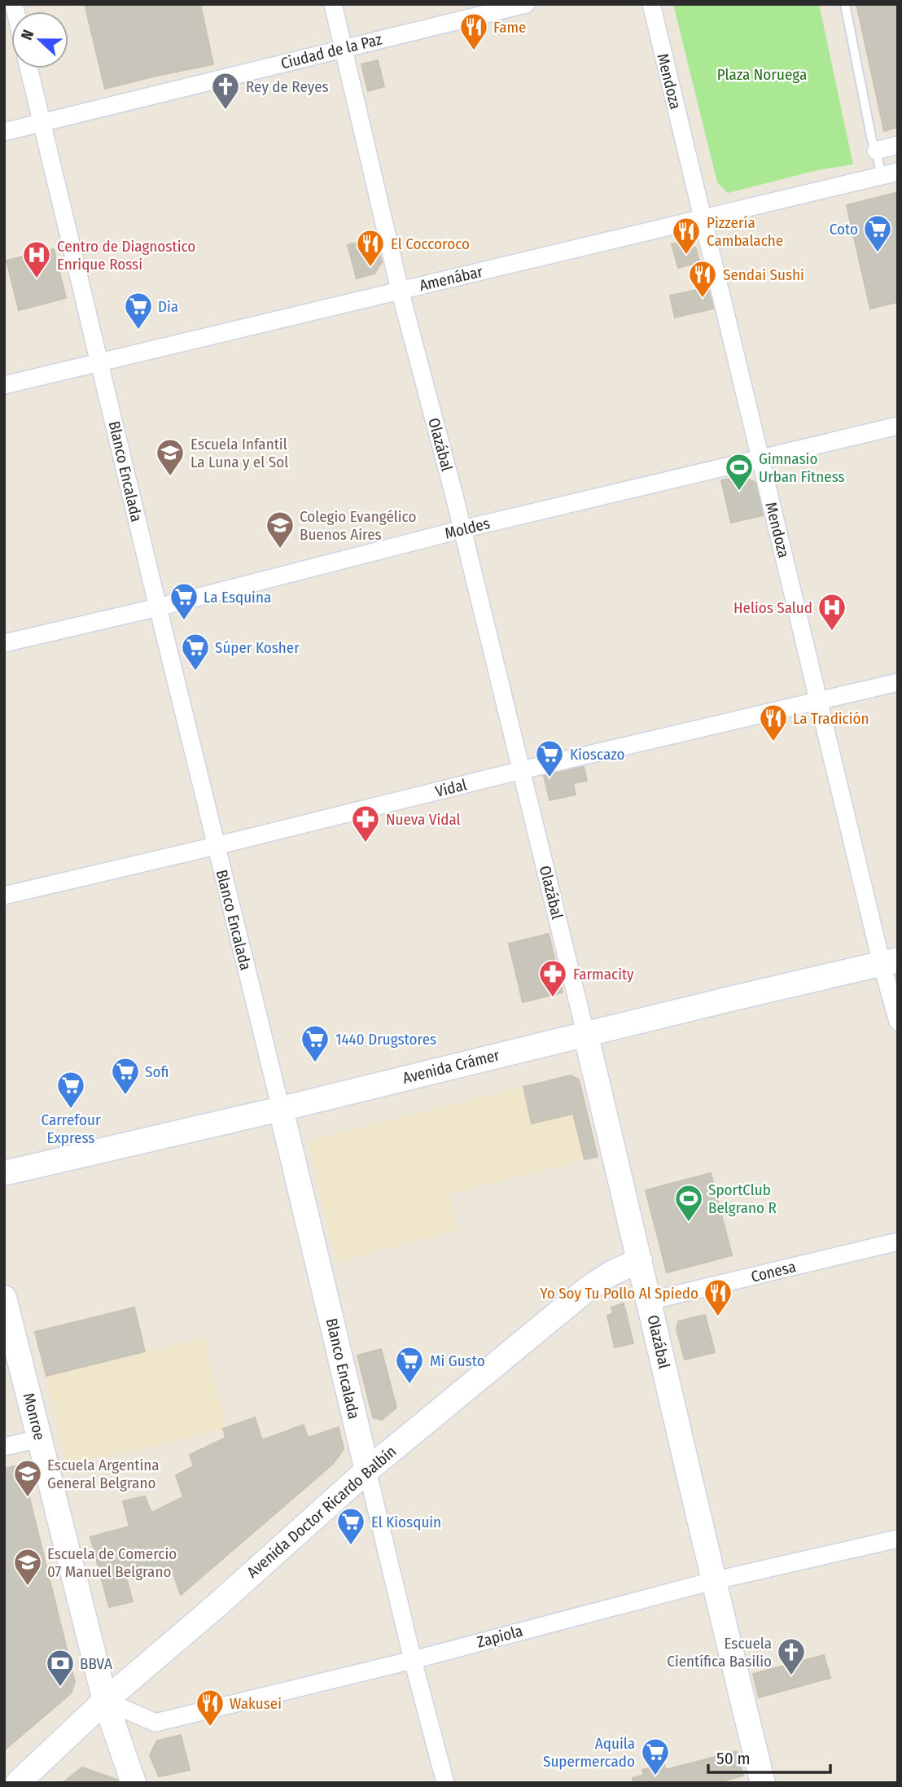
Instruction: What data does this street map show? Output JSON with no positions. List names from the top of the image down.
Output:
{
  "streets": {
    "main road": [
      "Olazábal",
      "Blanco Encalada",
      "Avenida Crámer",
      "Monroe",
      "Avenida Doctor Ricardo Balbín"
    ],
    "street": [
      "Ciudad de la Paz",
      "Mendoza",
      "Amenábar",
      "Moldes",
      "Vidal",
      "Conesa",
      "Zapiola"
    ]
  },
  "crossings": [
    ["Ciudad de la Paz", "Olazábal"],
    ["Ciudad de la Paz", "Blanco Encalada"],
    ["Mendoza", "Amenábar"],
    ["Mendoza", "Moldes"],
    ["Mendoza", "Vidal"],
    ["Mendoza", "Avenida Crámer"],
    ["Amenábar", "Olazábal"],
    ["Amenábar", "Blanco Encalada"],
    ["Olazábal", "Moldes"],
    ["Olazábal", "Vidal"],
    ["Olazábal", "Avenida Crámer"],
    ["Olazábal", "Conesa"],
    ["Olazábal", "Avenida Doctor Ricardo Balbín"],
    ["Olazábal", "Zapiola"],
    ["Blanco Encalada", "Moldes"],
    ["Blanco Encalada", "Vidal"],
    ["Blanco Encalada", "Avenida Crámer"],
    ["Blanco Encalada", "Avenida Doctor Ricardo Balbín"],
    ["Blanco Encalada", "Zapiola"],
    ["Monroe", "Avenida Doctor Ricardo Balbín"],
    ["Monroe", "Zapiola"],
    ["Avenida Doctor Ricardo Balbín", "Zapiola"]
  ],
  "parks": ["Plaza Noruega"],
  "places": {
    "restaurant": [
      "Fame",
      "Pizzería Cambalache",
      "El Coccoroco",
      "Sendai Sushi",
      "La Tradición",
      "Yo Soy Tu Pollo Al Spiedo",
      "Wakusei"
    ],
    "church": ["Rey de Reyes", "Escuela Científica Basilio"],
    "supermarket": [
      "Coto",
      "Dia",
      "La Esquina",
      "Súper Kosher",
      "Kioscazo",
      "1440 Drugstores",
      "Sofi",
      "Carrefour Express",
      "Mi Gusto",
      "El Kiosquin",
      "Aquila Supermercado"
    ],
    "hospital": ["Centro de Diagnostico Enrique Rossi", "Helios Salud"],
    "school or university": [
      "Escuela Infantil La Luna y el Sol",
      "Colegio Evangélico Buenos Aires",
      "Escuela Argentina General Belgrano",
      "Escuela de Comercio 07 Manuel Belgrano"
    ],
    "sports": ["Gimnasio Urban Fitness", "SportClub Belgrano R"],
    "pharmacy": ["Nueva Vidal", "Farmacity"],
    "bank": ["BBVA"]
  },
  "scale_bar": "50 m",
  "north": "left"
}
